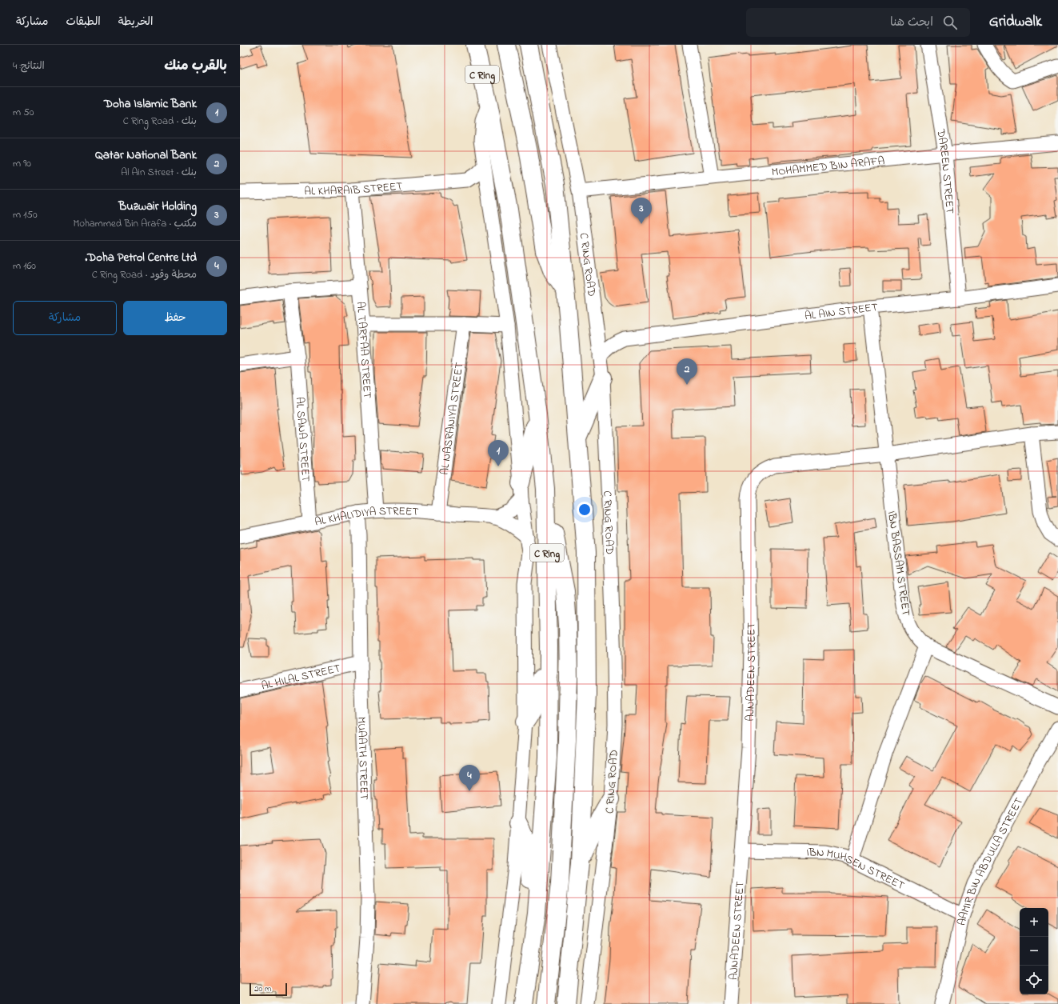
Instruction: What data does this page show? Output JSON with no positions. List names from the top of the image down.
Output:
{
  "streets": {
    "highway": ["C Ring"],
    "street": [
      "MOHAMMED BIN ARAFA",
      "DAREEN STREET",
      "AL KHARAIB STREET",
      "C RING ROAD",
      "AL AIN STREET",
      "AL TARFAA STREET",
      "AL NASRANIYA STREET",
      "AL SANA STREET",
      "AL KHALIDIYA STREET",
      "IBN BASSAM STREET",
      "AJNADEEN STREET",
      "AL HILAL STREET",
      "MUAATH STREET",
      "AAMIR BIN ABDULLA STREET",
      "IBN MUHSEN STREET"
    ]
  },
  "crossings": [
    ["MOHAMMED BIN ARAFA", "DAREEN STREET"],
    ["MOHAMMED BIN ARAFA", "C RING ROAD"],
    ["DAREEN STREET", "AL AIN STREET"],
    ["AL KHARAIB STREET", "AL TARFAA STREET"],
    ["C RING ROAD", "AL AIN STREET"],
    ["AL AIN STREET", "IBN BASSAM STREET"],
    ["AL TARFAA STREET", "AL KHALIDIYA STREET"],
    ["AL NASRANIYA STREET", "AL KHALIDIYA STREET"],
    ["AL SANA STREET", "AL KHALIDIYA STREET"],
    ["AL KHALIDIYA STREET", "MUAATH STREET"],
    ["IBN BASSAM STREET", "AJNADEEN STREET"],
    ["AJNADEEN STREET", "IBN MUHSEN STREET"],
    ["AL HILAL STREET", "MUAATH STREET"],
    ["AAMIR BIN ABDULLA STREET", "IBN MUHSEN STREET"]
  ],
  "scale_bar": "20 m",
  "page": {
    "header": "Gridwalk",
    "search": "ابحث هنا",
    "nav": ["الخريطة", "الطبقات", "مشاركة"],
    "heading": ["بالقرب منك", "النتائج: 4"],
    "list": [
      {
        "mark": "1",
        "name": "Doha Islamic Bank",
        "note": "بنك · C Ring Road",
        "value": "50 m"
      },
      {
        "mark": "2",
        "name": "Qatar National Bank",
        "note": "بنك · Al Ain Street",
        "value": "90 m"
      },
      {
        "mark": "3",
        "name": "Buzwair Holding",
        "note": "مكتب · Mohammed Bin Arafa",
        "value": "150 m"
      },
      {
        "mark": "4",
        "name": "Doha Petrol Centre Ltd.",
        "note": "محطة وقود · C Ring Road",
        "value": "160 m"
      }
    ],
    "pins": [
      "3",
      "2",
      "1",
      "4"
    ],
    "buttons": ["حفظ", "مشاركة"],
    "map_buttons": ["+", "−"],
    "scale": "20 m"
  }
}
